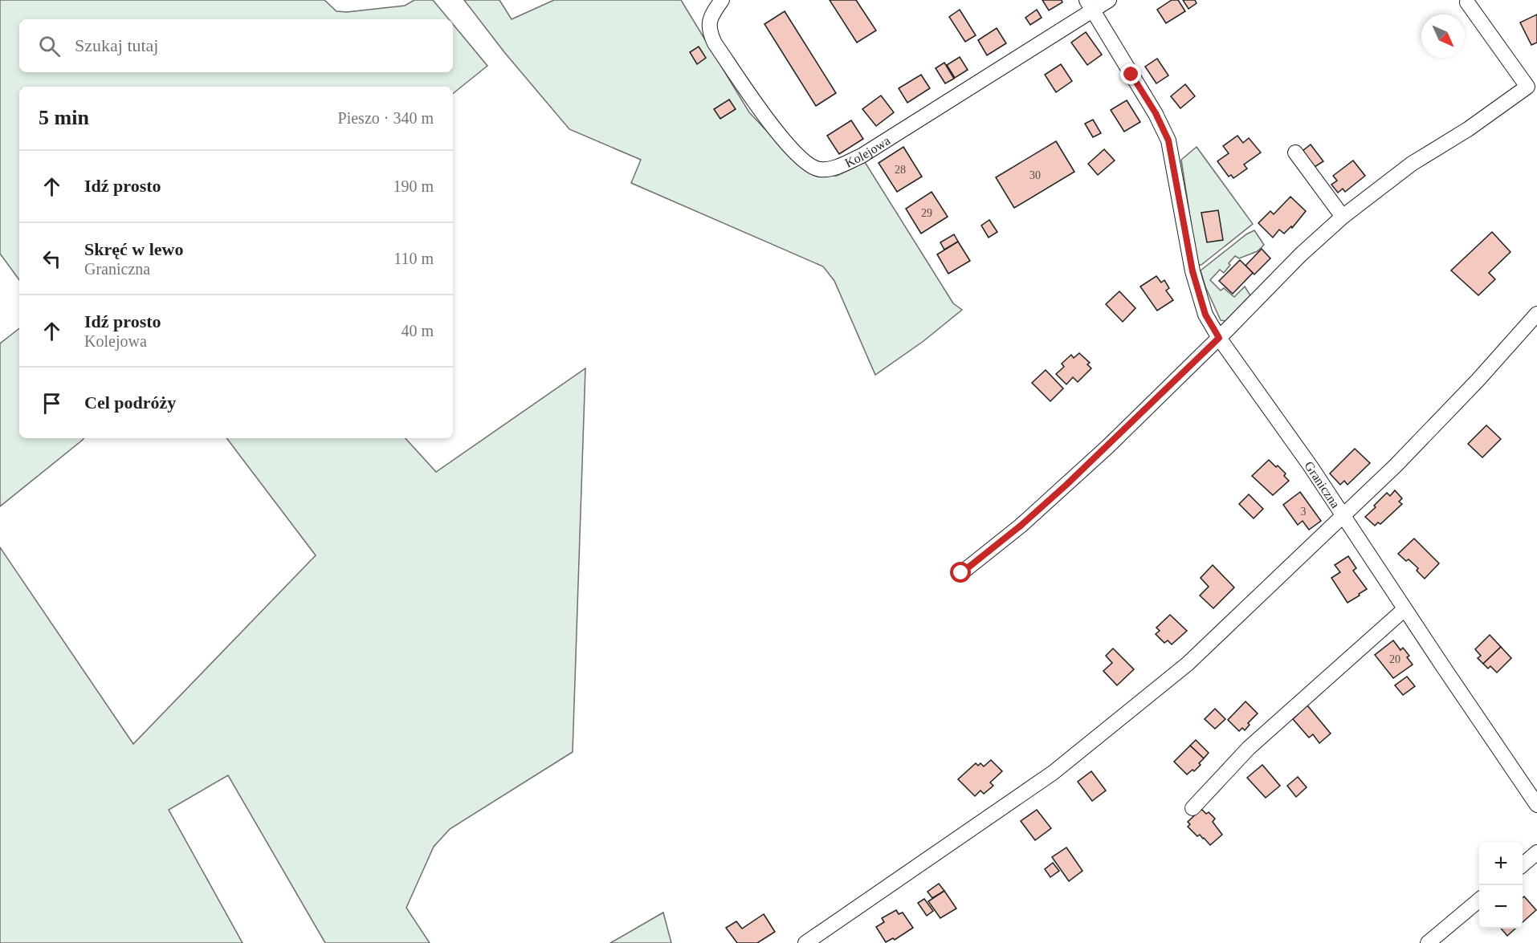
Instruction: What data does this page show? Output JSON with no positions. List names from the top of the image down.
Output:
{
  "streets": {
    "street": ["Kolejowa", "Graniczna"]
  },
  "crossings": [
    ["Kolejowa", "Graniczna"]
  ],
  "house_numbers": [
    "28",
    "30",
    "29",
    "3",
    "20"
  ],
  "north": "bottom right",
  "page": {
    "search": "Szukaj tutaj",
    "heading": ["5 min", "Pieszo · 340 m"],
    "list": [
      ["Idź prosto", "190 m"],
      ["Skręć w lewo", "Graniczna", "110 m"],
      ["Idź prosto", "Kolejowa", "40 m"],
      "Cel podróży"
    ],
    "map_buttons": ["+", "−"]
  }
}
